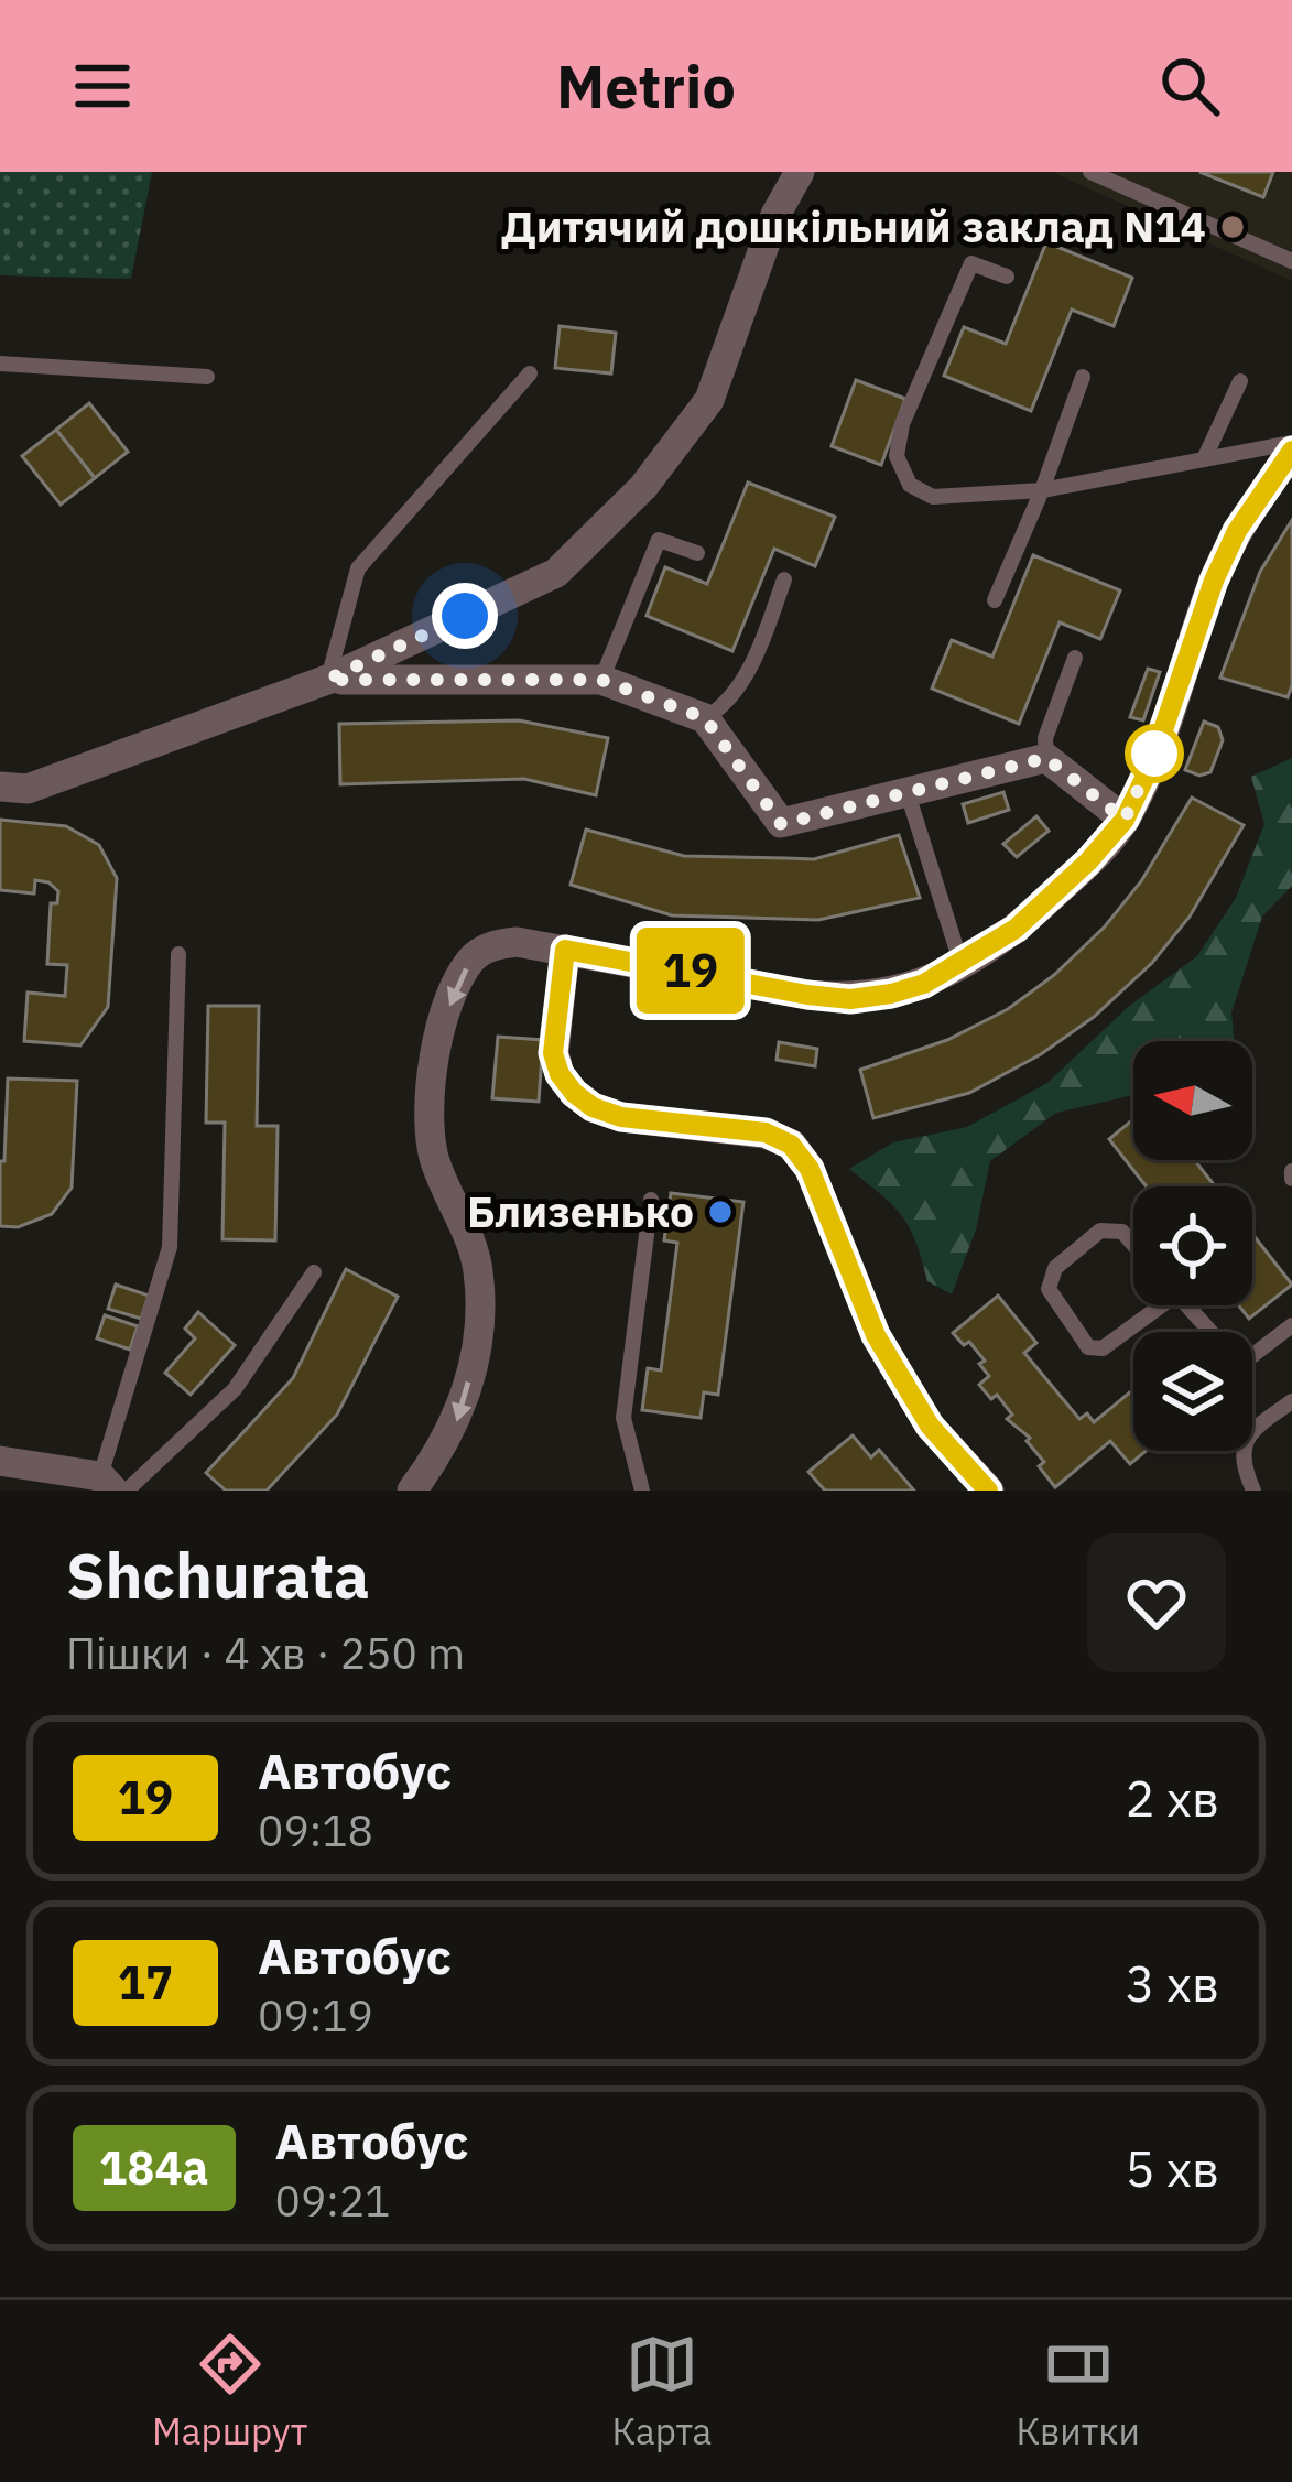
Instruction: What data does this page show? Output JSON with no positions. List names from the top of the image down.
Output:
{
  "places": ["Дитячий дошкільний заклад N14", "Близенько"],
  "lines": ["bus line 19"],
  "north": "left",
  "page": {
    "header": "Metrio",
    "on_map": "19",
    "heading": ["Shchurata", "Пішки · 4 хв · 250 m"],
    "list": [
      {
        "mark": "19",
        "name": "Автобус",
        "note": "09:18",
        "value": "2 хв"
      },
      {
        "mark": "17",
        "name": "Автобус",
        "note": "09:19",
        "value": "3 хв"
      },
      {
        "mark": "184а",
        "name": "Автобус",
        "note": "09:21",
        "value": "5 хв"
      }
    ],
    "tabs": ["Маршрут", "Карта", "Квитки"]
  }
}
